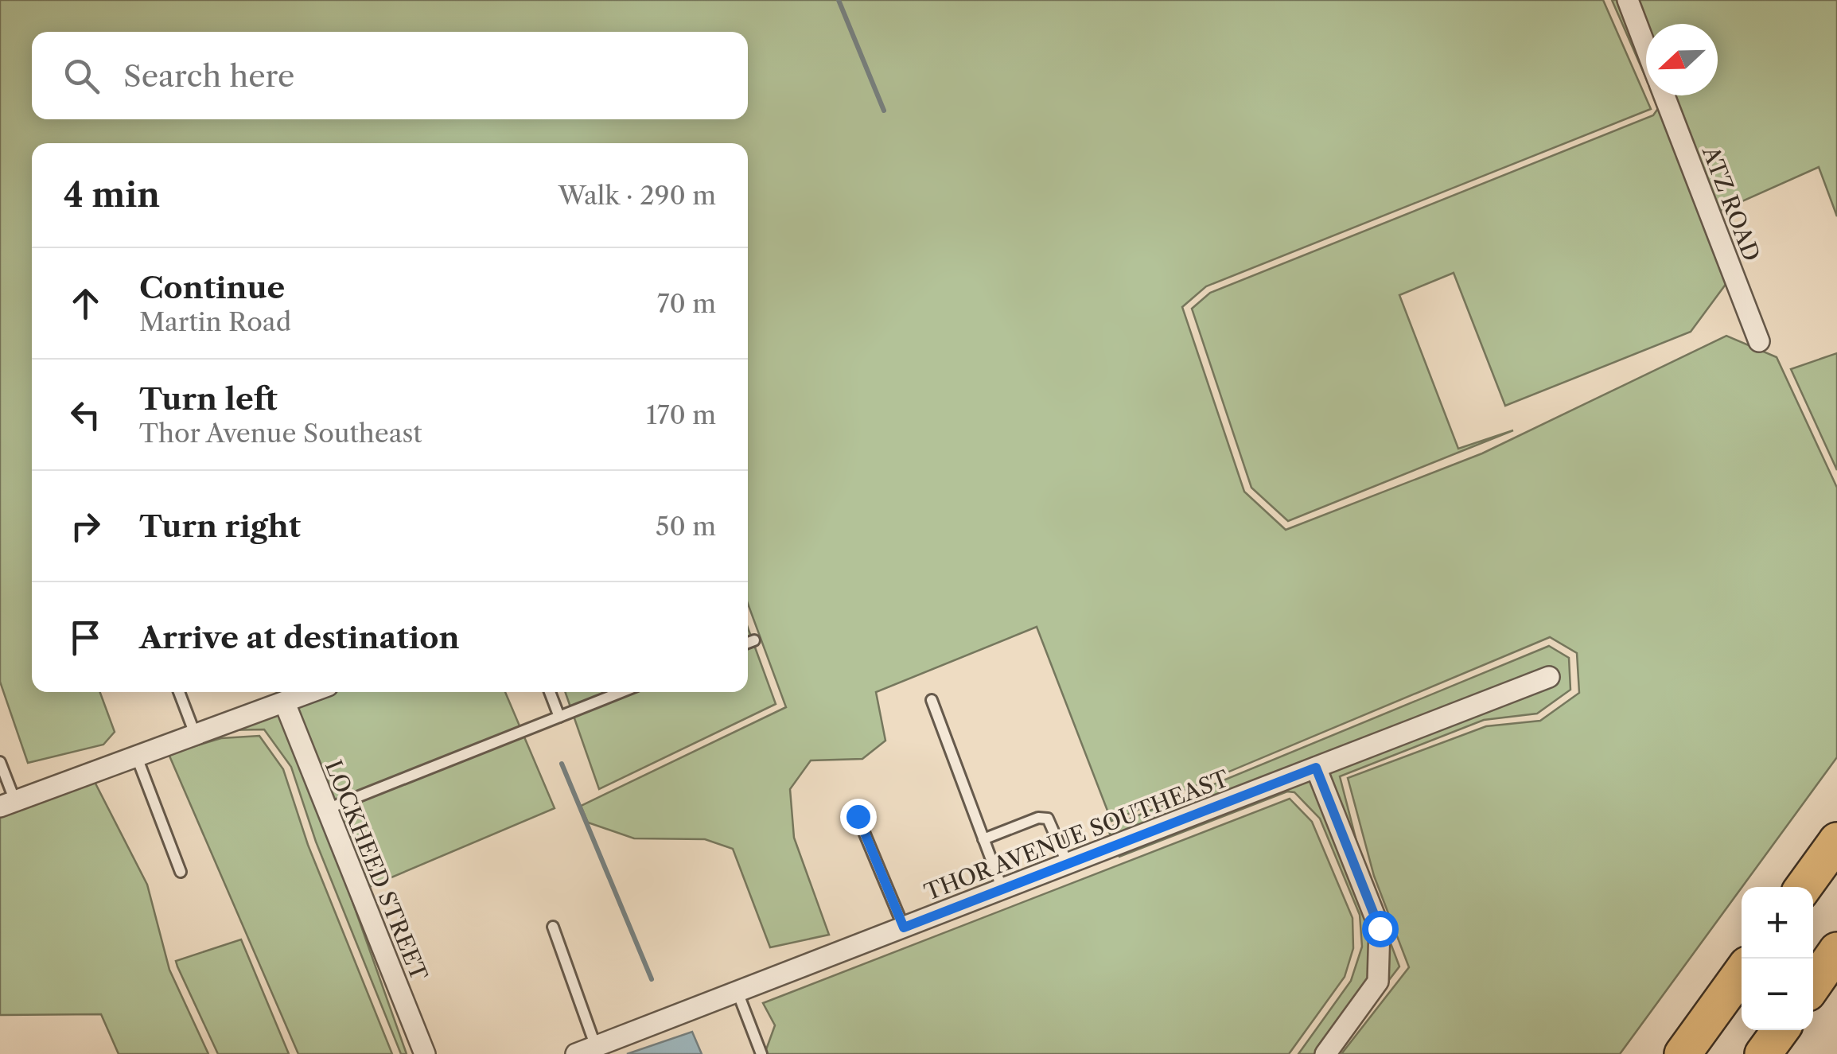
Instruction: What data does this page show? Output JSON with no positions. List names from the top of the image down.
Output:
{
  "streets": {
    "street": ["ATZ ROAD", "THOR AVENUE SOUTHEAST", "LOCKHEED STREET"]
  },
  "north": "left",
  "page": {
    "search": "Search here",
    "heading": ["4 min", "Walk · 290 m"],
    "list": [
      ["Continue", "Martin Road", "70 m"],
      ["Turn left", "Thor Avenue Southeast", "170 m"],
      ["Turn right", "50 m"],
      "Arrive at destination"
    ],
    "map_buttons": ["+", "−"]
  }
}
